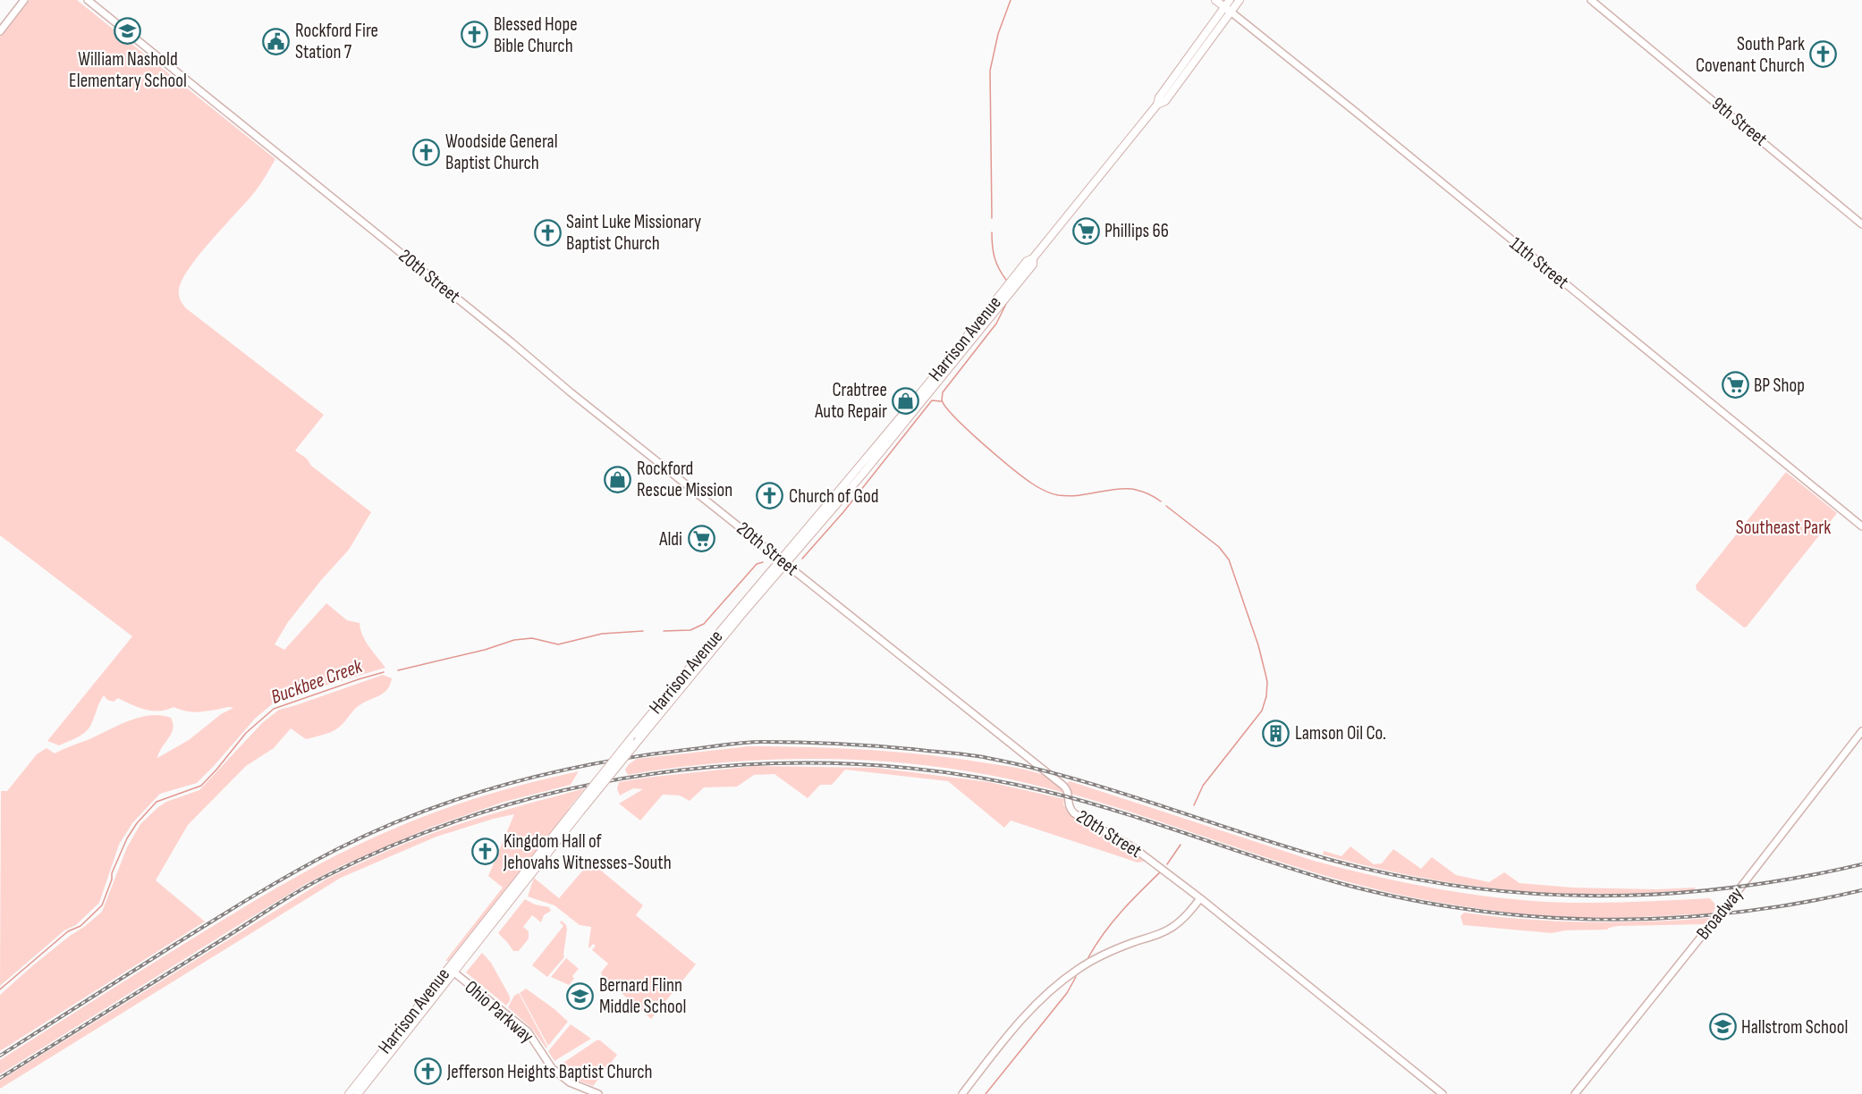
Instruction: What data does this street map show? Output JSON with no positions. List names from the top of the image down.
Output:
{
  "streets": {
    "main road": ["11th Street", "Harrison Avenue"],
    "street": [
      "9th Street",
      "20th Street",
      "Broadway",
      "Ohio Parkway"
    ]
  },
  "crossings": [
    ["11th Street", "Harrison Avenue"],
    ["20th Street", "Harrison Avenue"],
    ["Harrison Avenue", "Ohio Parkway"]
  ],
  "water": ["Buckbee Creek"],
  "parks": ["Southeast Park"],
  "places": {
    "school or university": ["William Nashold Elementary School", "Bernard Flinn Middle School", "Hallstrom School"],
    "church": [
      "Blessed Hope Bible Church",
      "South Park Covenant Church",
      "Woodside General Baptist Church",
      "Saint Luke Missionary Baptist Church",
      "Church of God",
      "Kingdom Hall of Jehovahs Witnesses-South",
      "Jefferson Heights Baptist Church"
    ],
    "public building": ["Rockford Fire Station 7"],
    "supermarket": ["Phillips 66", "BP Shop", "Aldi"],
    "shop": ["Crabtree Auto Repair", "Rockford Rescue Mission"],
    "building": ["Lamson Oil Co."]
  }
}
